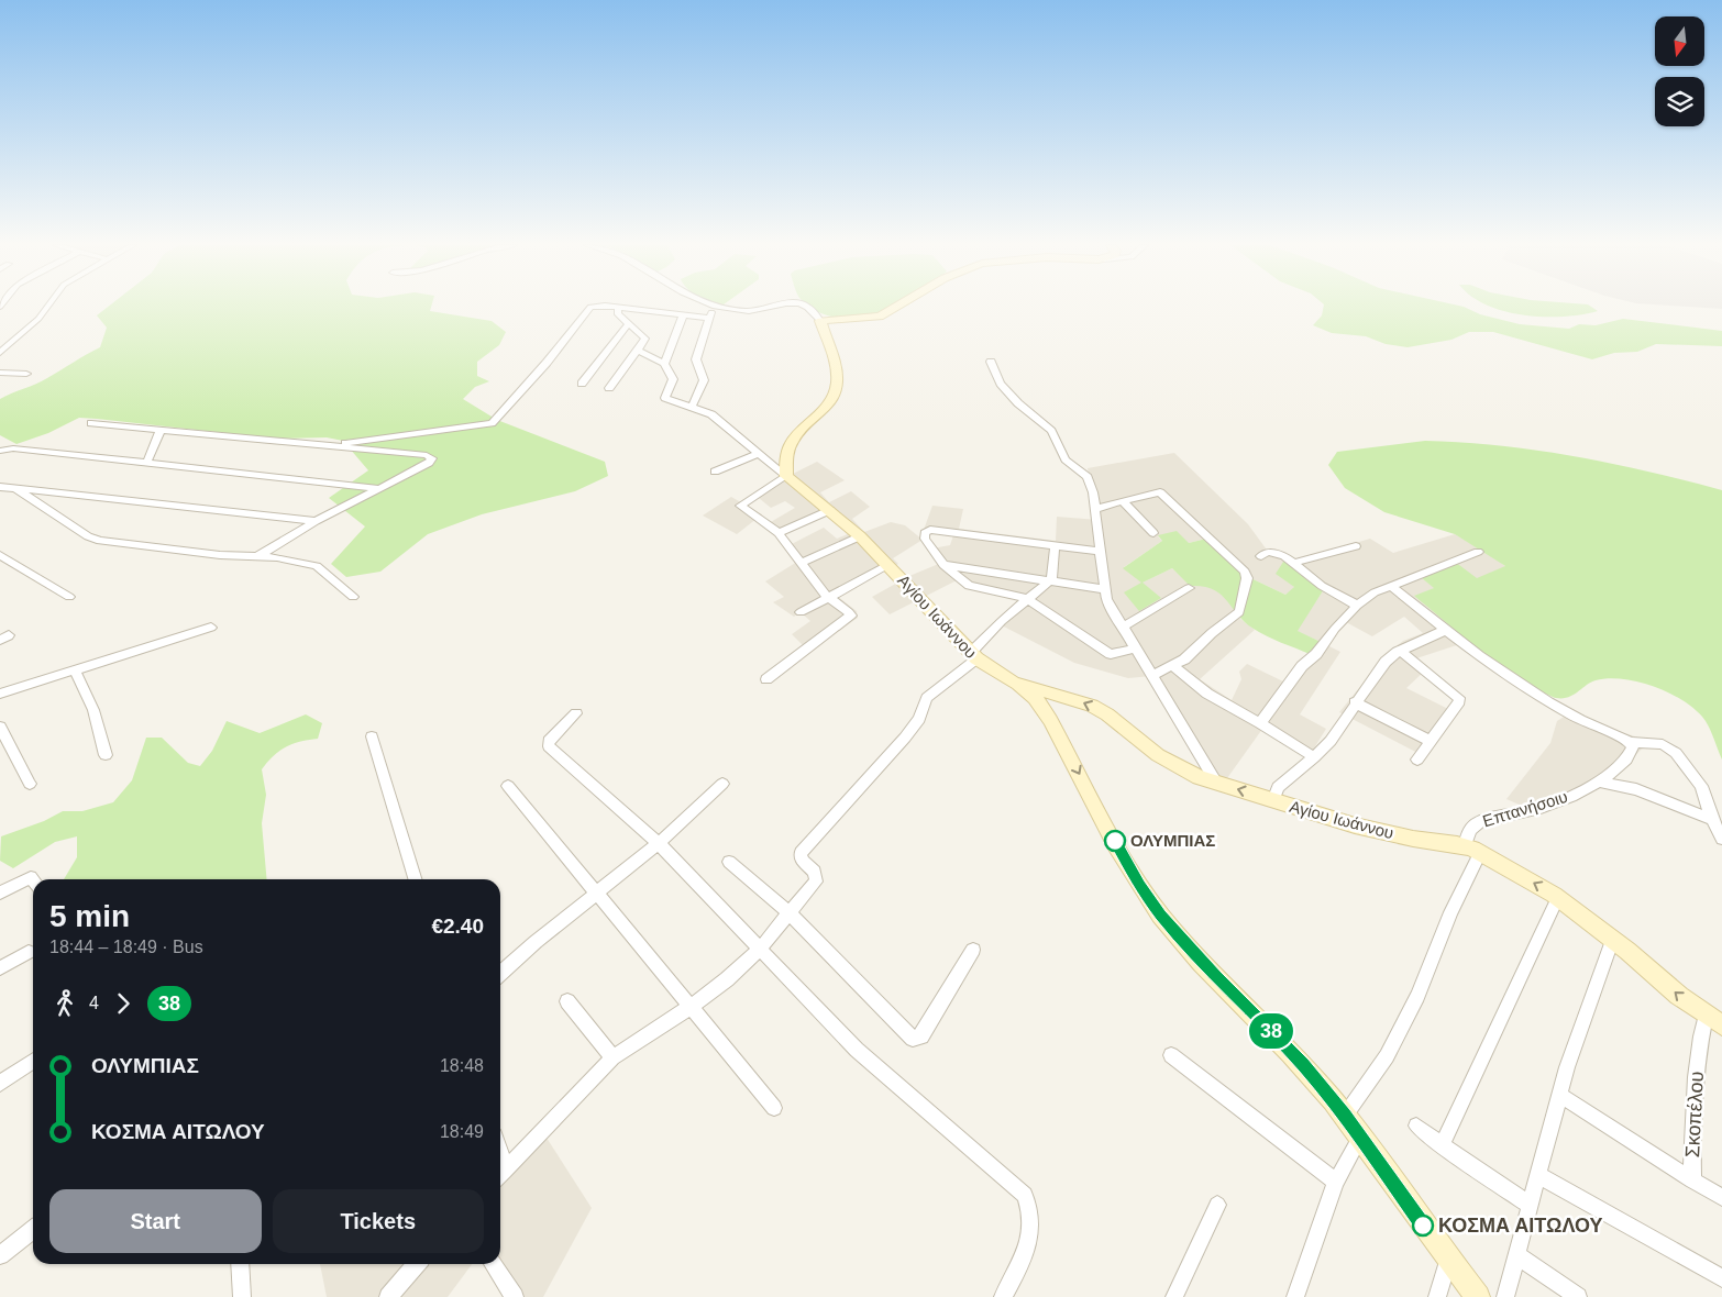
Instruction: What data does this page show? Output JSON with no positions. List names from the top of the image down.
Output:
{
  "streets": {
    "street": ["Αγίου Ιωάννου", "Επτανήσοιυ", "Σκοπέλου"]
  },
  "crossings": [
    ["Αγίου Ιωάννου", "Επτανήσοιυ"],
    ["Αγίου Ιωάννου", "Σκοπέλου"]
  ],
  "places": ["ΟΛΥΜΠΙΑΣ", "ΚΟΣΜΑ ΑΙΤΩΛΟΥ"],
  "lines": ["bus line 38"],
  "north": "bottom",
  "page": {
    "on_map": "38",
    "heading": ["5 min", "18:44 – 18:49 · Bus", "€2.40"],
    "legs": ["4", "38"],
    "list": [
      {
        "name": "ΟΛΥΜΠΙΑΣ",
        "value": "18:48"
      },
      {
        "name": "ΚΟΣΜΑ ΑΙΤΩΛΟΥ",
        "value": "18:49"
      }
    ],
    "buttons": ["Start", "Tickets"]
  }
}
